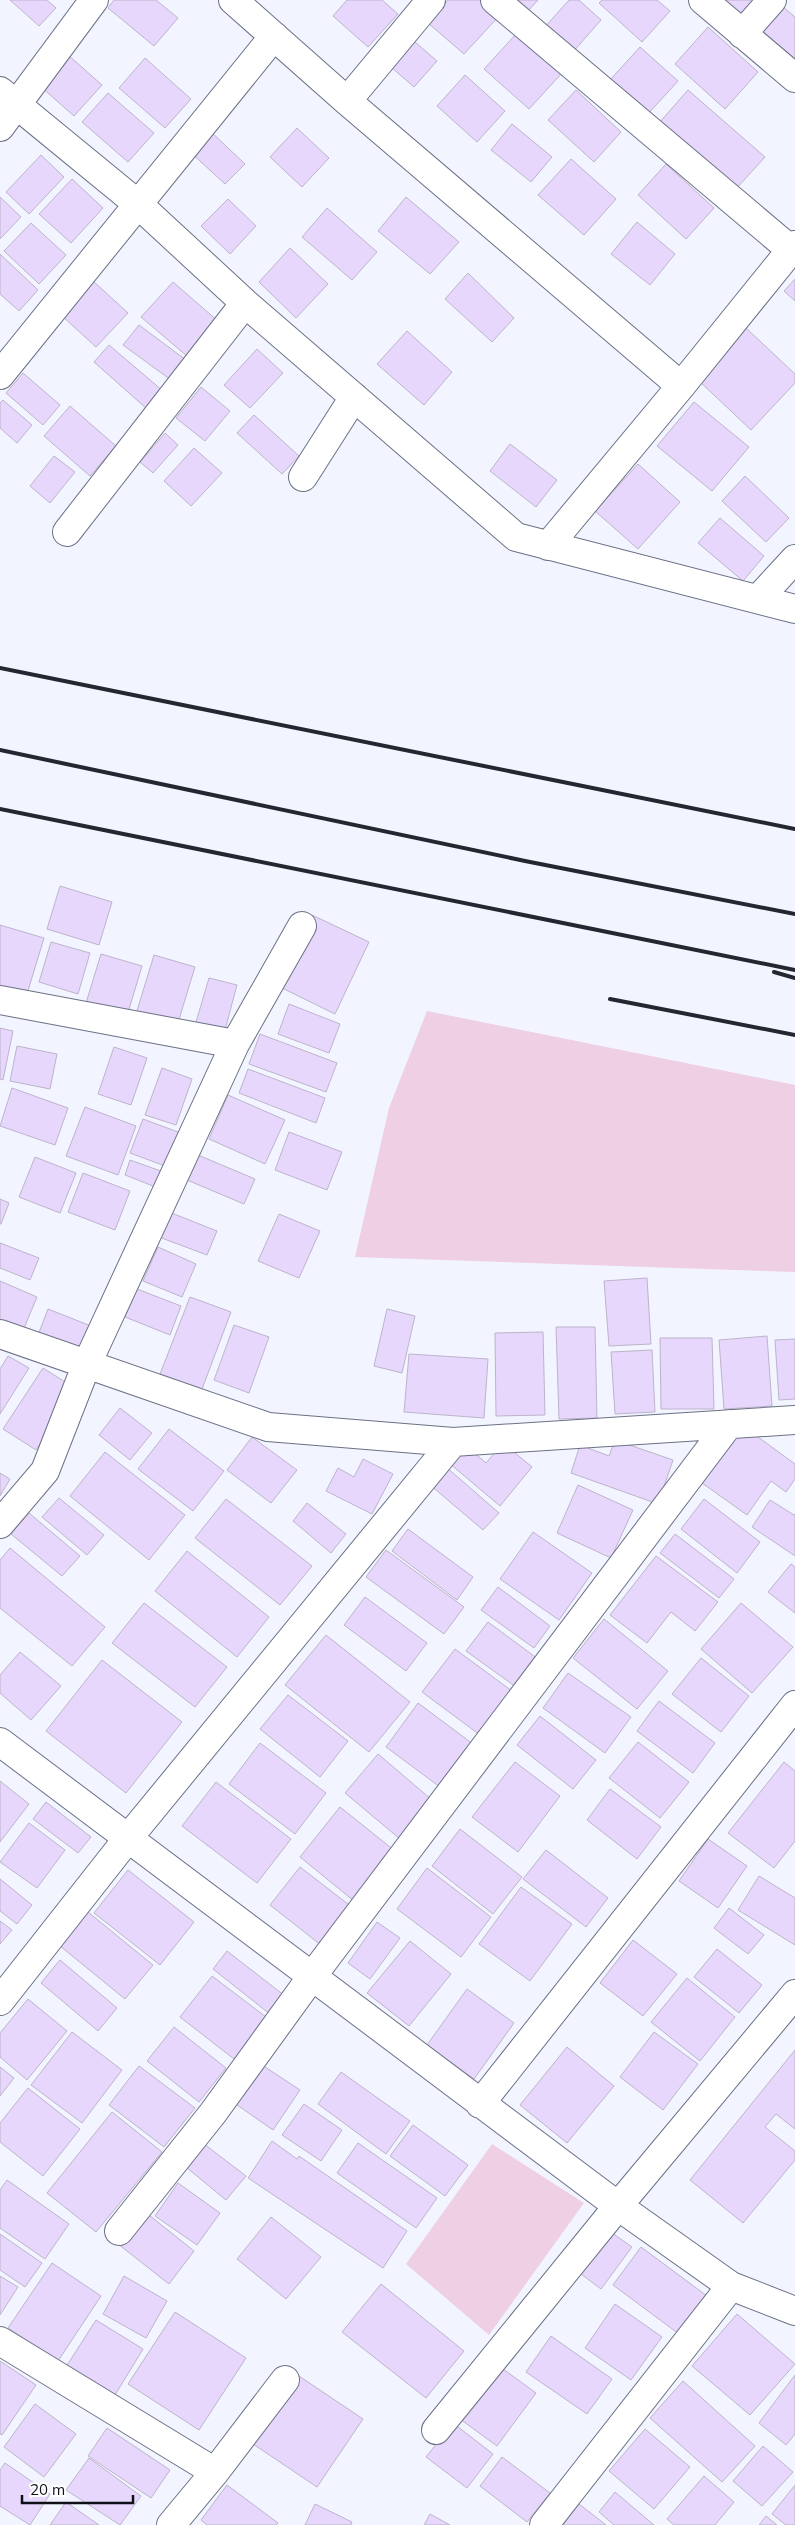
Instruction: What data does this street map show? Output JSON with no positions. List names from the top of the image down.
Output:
{
  "scale_bar": "20 m"
}
